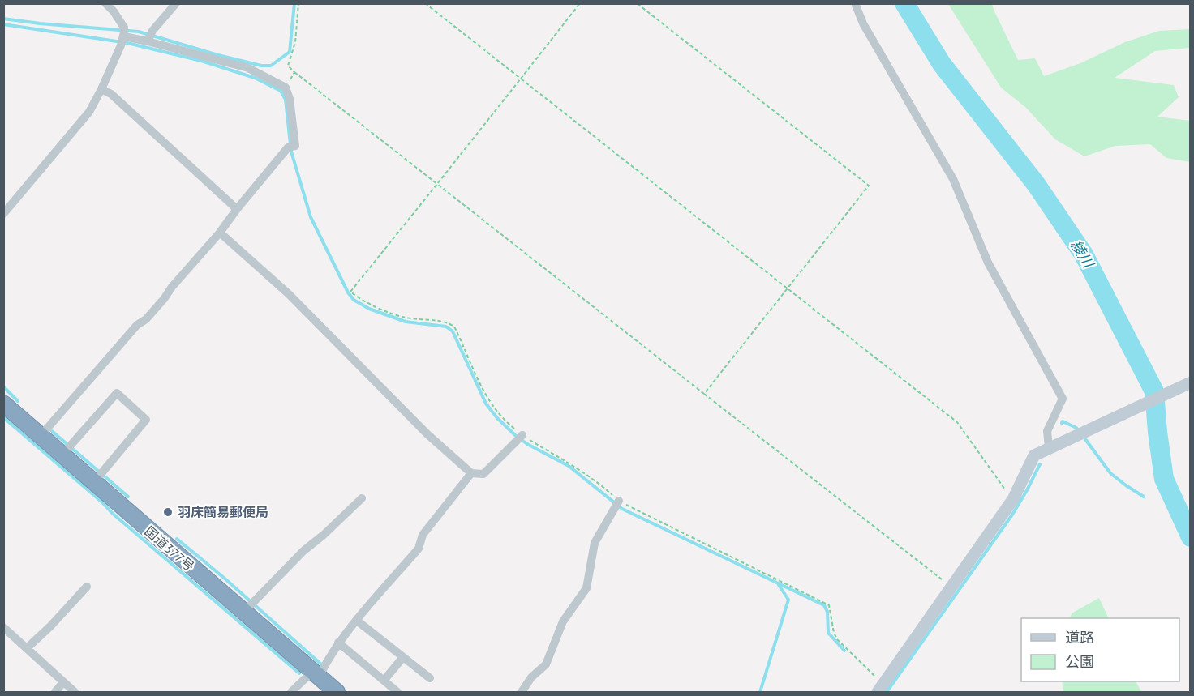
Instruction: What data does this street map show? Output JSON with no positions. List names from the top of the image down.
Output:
{
  "streets": {
    "highway": ["国道377号"]
  },
  "water": ["綾川"],
  "places": ["羽床簡易郵便局"],
  "legend": ["道路", "公園"]
}
